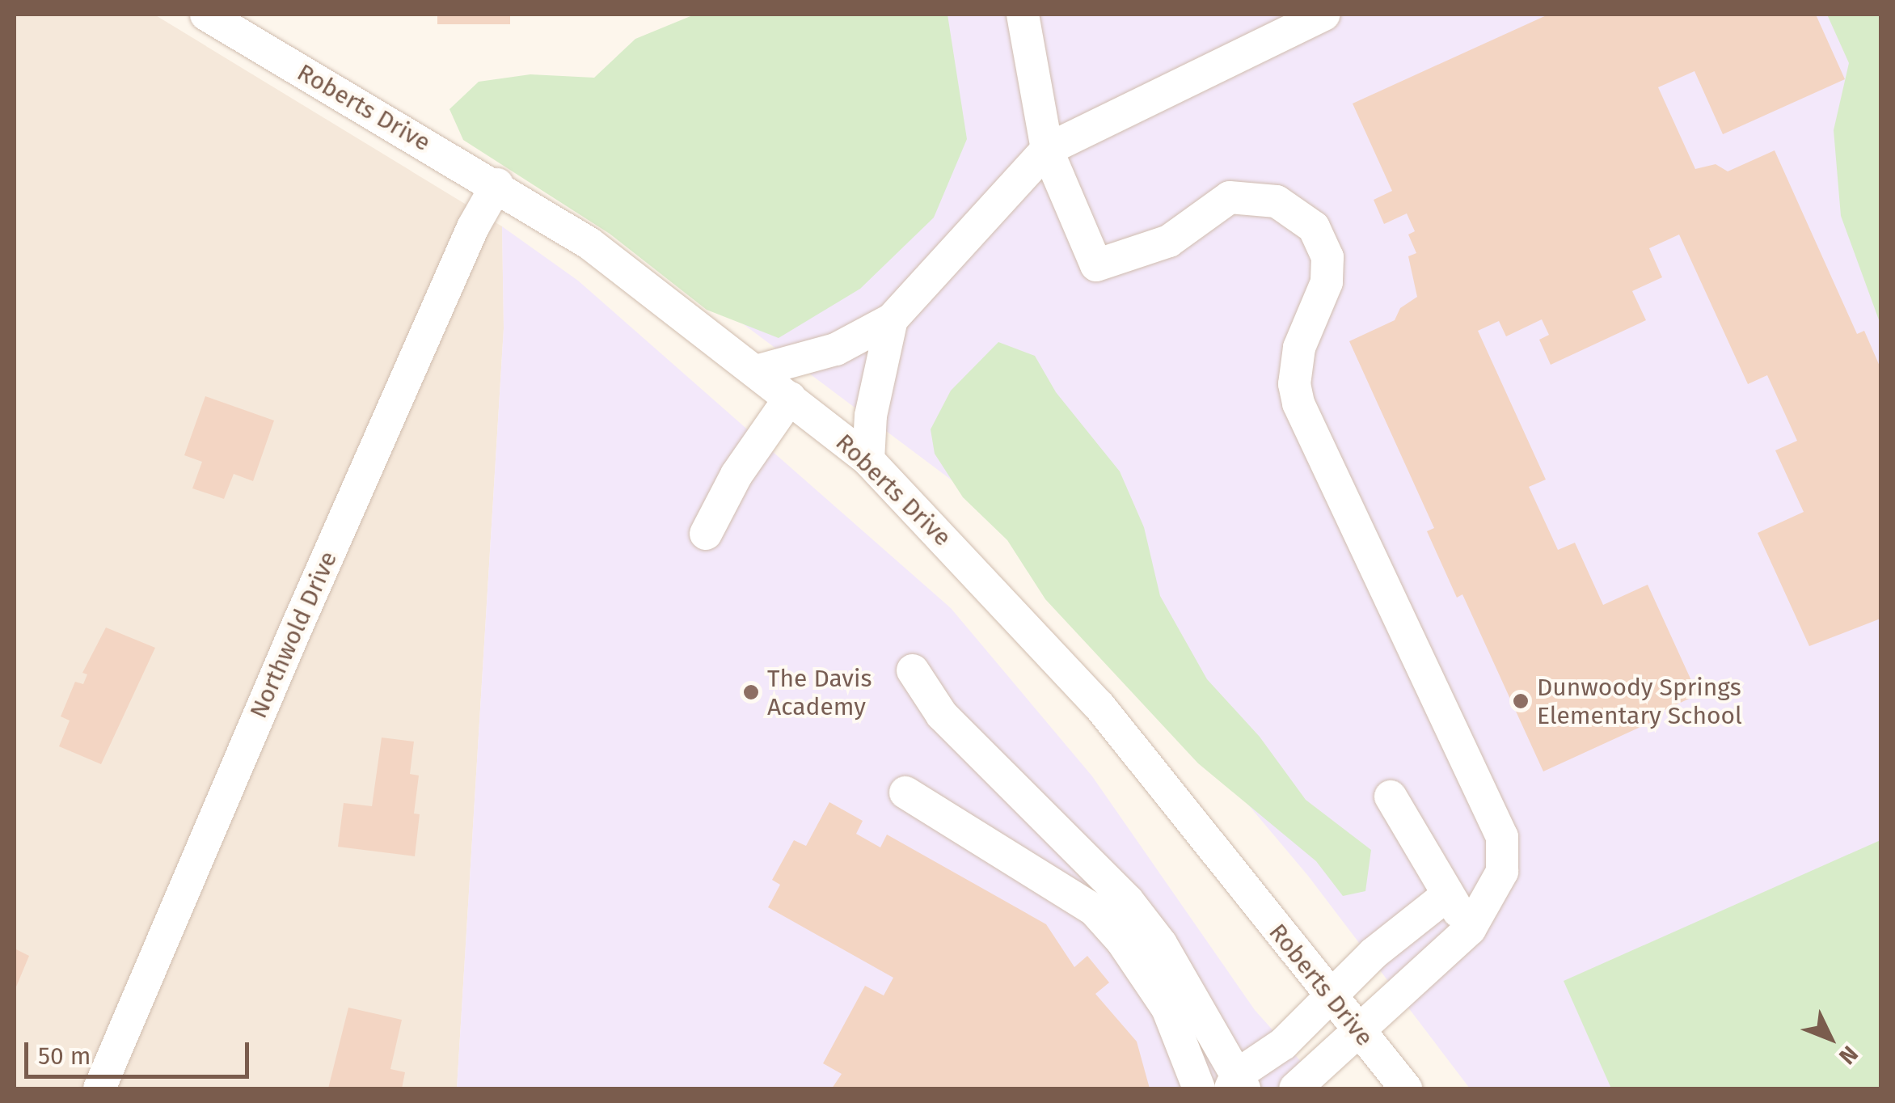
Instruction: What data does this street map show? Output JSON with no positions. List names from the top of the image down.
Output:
{
  "streets": {
    "street": ["Roberts Drive", "Northwold Drive"]
  },
  "crossings": [
    ["Roberts Drive", "Northwold Drive"]
  ],
  "places": ["The Davis Academy", "Dunwoody Springs Elementary School"],
  "scale_bar": "50 m",
  "north": "bottom right"
}
